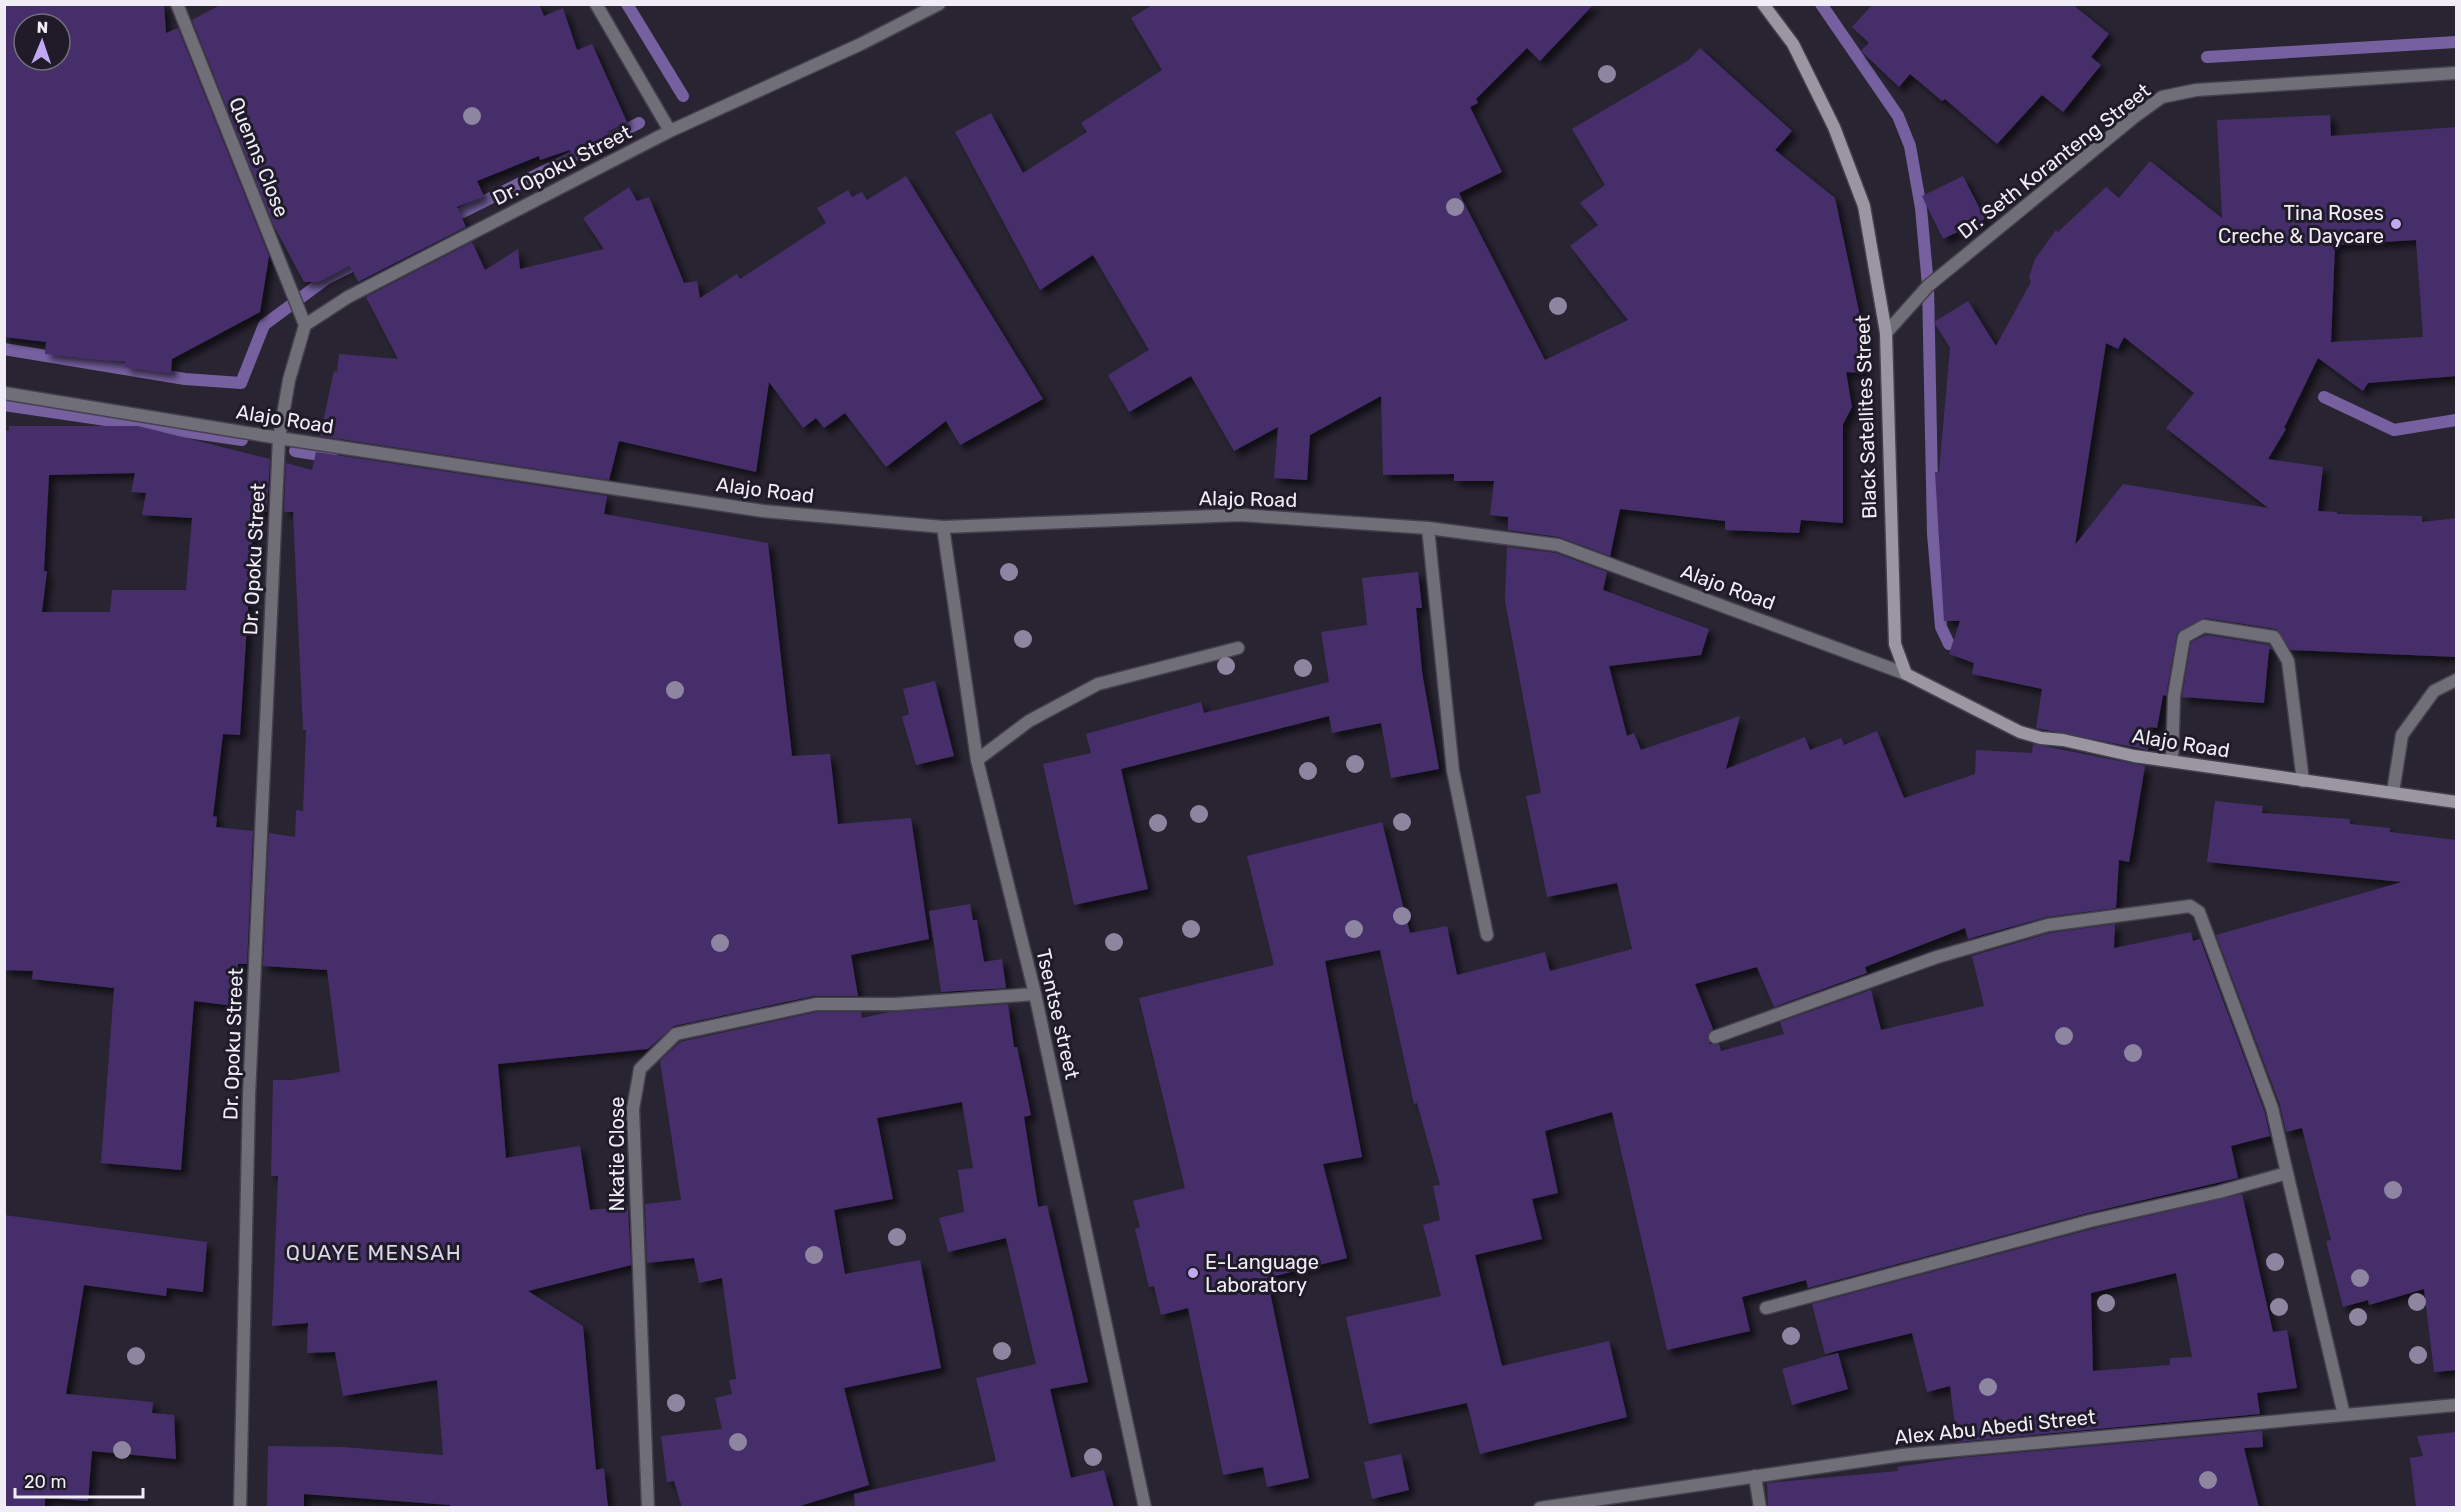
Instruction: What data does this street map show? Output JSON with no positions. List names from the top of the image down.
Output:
{
  "streets": {
    "street": [
      "Quenns Close",
      "Dr. Seth Koranteng Street",
      "Dr. Opoku Street",
      "Black Satellites Street",
      "Alajo Road",
      "Tsentse street",
      "Nkatie Close",
      "Alex Abu Abedi Street"
    ]
  },
  "crossings": [
    ["Quenns Close", "Dr. Opoku Street"],
    ["Dr. Seth Koranteng Street", "Black Satellites Street"],
    ["Dr. Opoku Street", "Alajo Road"],
    ["Black Satellites Street", "Alajo Road"],
    ["Alajo Road", "Tsentse street"],
    ["Tsentse street", "Nkatie Close"]
  ],
  "districts": ["QUAYE MENSAH"],
  "places": ["Tina Roses Creche & Daycare", "E-Language Laboratory"],
  "scale_bar": "20 m",
  "north": "top"
}
